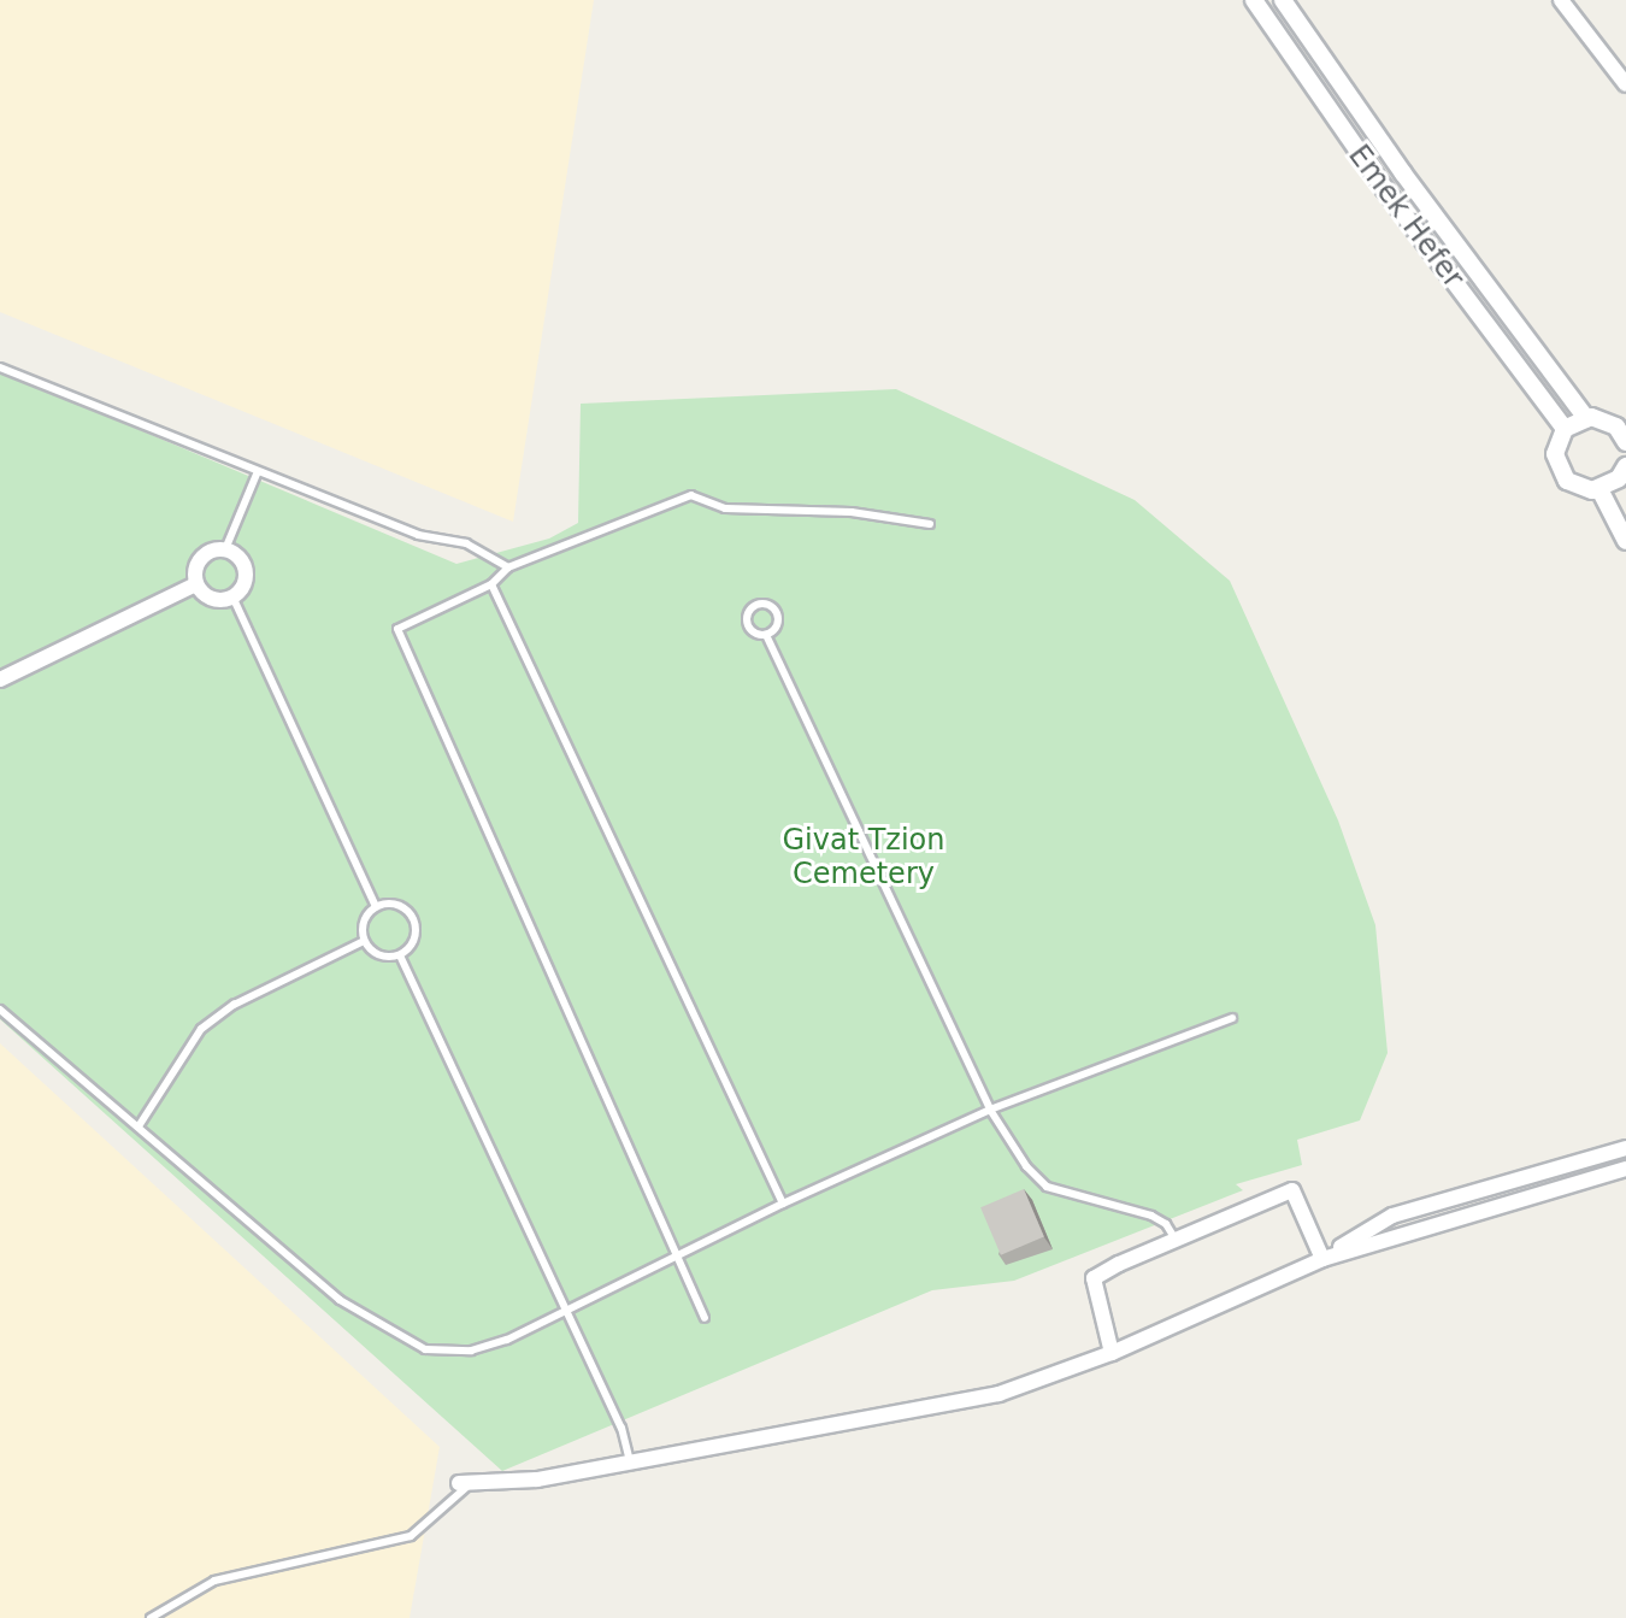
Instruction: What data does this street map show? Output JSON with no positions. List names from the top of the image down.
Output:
{
  "streets": {
    "street": ["Emek Hefer"]
  },
  "parks": ["Givat Tzion Cemetery"]
}
